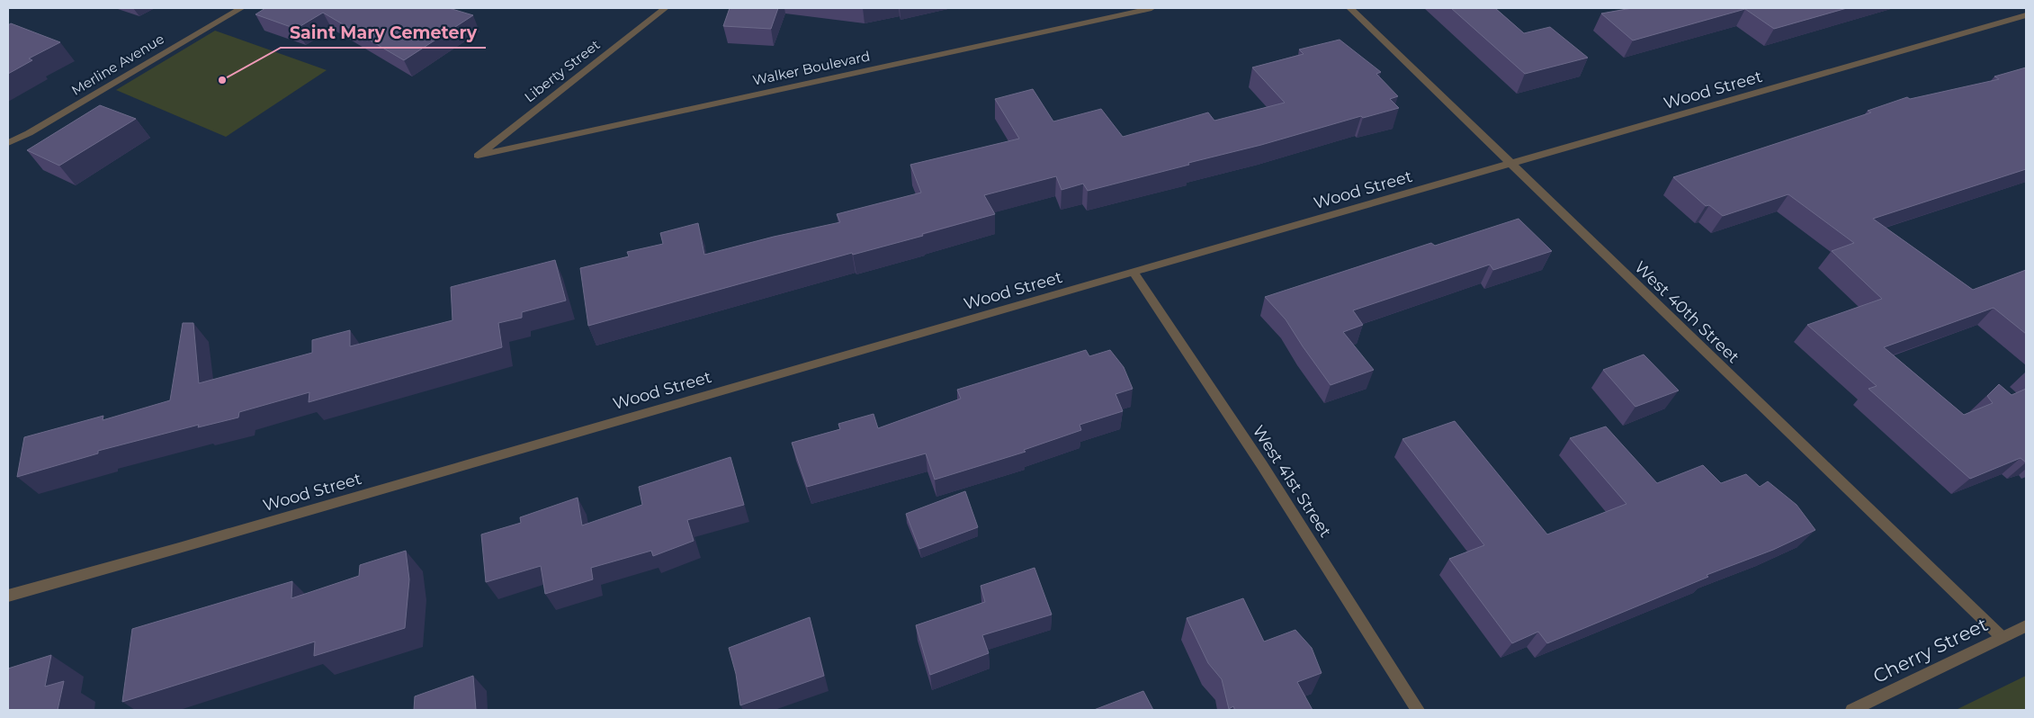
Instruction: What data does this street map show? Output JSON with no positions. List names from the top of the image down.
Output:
{
  "streets": {
    "street": [
      "Merline Avenue",
      "Walker Boulevard",
      "Liberty Street",
      "Wood Street",
      "West 40th Street",
      "West 41st Street",
      "Cherry Street"
    ]
  },
  "crossings": [
    ["Walker Boulevard", "Liberty Street"],
    ["Wood Street", "West 40th Street"],
    ["Wood Street", "West 41st Street"],
    ["West 40th Street", "Cherry Street"]
  ],
  "places": ["Saint Mary Cemetery"]
}
